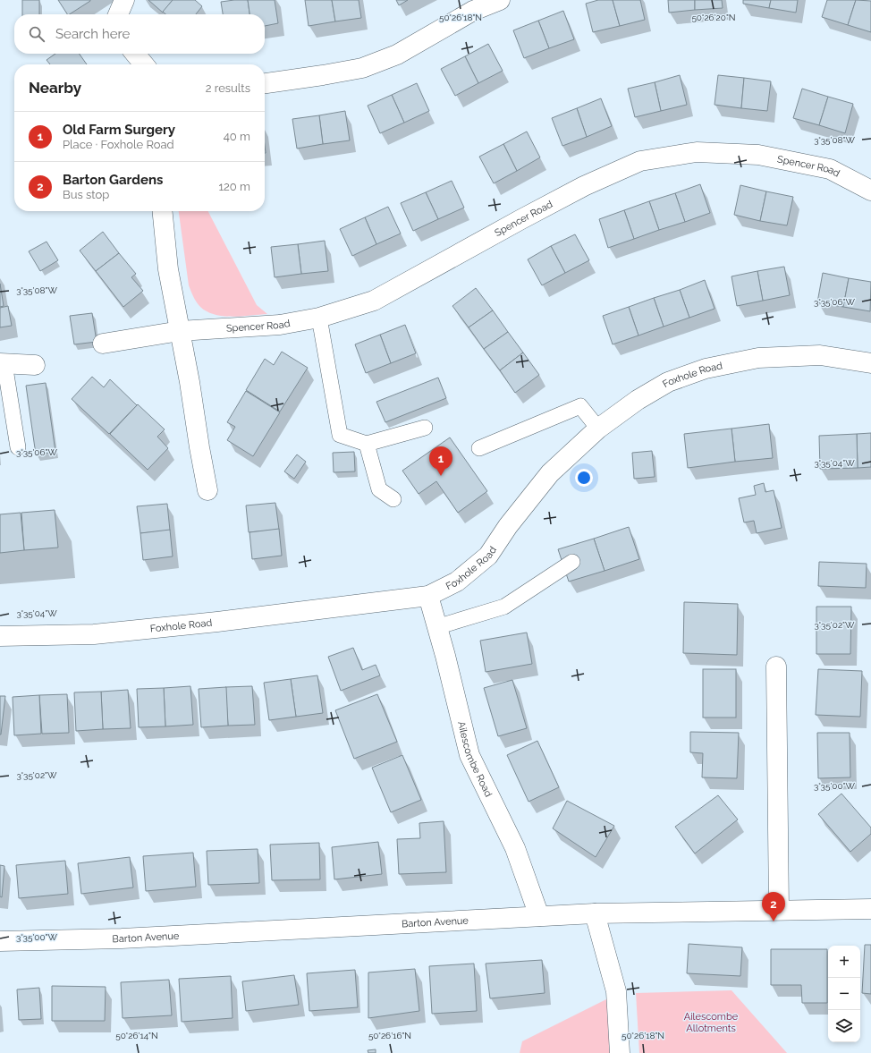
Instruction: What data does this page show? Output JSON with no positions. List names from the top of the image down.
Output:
{
  "streets": {
    "street": [
      "Spencer Road",
      "Foxhole Road",
      "Ailescombe Road",
      "Barton Avenue"
    ]
  },
  "crossings": [
    ["Foxhole Road", "Ailescombe Road"],
    ["Ailescombe Road", "Barton Avenue"]
  ],
  "parks": ["Ailescombe Allotments"],
  "page": {
    "search": "Search here",
    "heading": ["Nearby", "2 results"],
    "list": [
      {
        "mark": "1",
        "name": "Old Farm Surgery",
        "note": "Place · Foxhole Road",
        "value": "40 m"
      },
      {
        "mark": "2",
        "name": "Barton Gardens",
        "note": "Bus stop",
        "value": "120 m"
      }
    ],
    "pins": ["1", "2"],
    "map_buttons": ["+", "−"]
  },
  "coordinates": [
    "50°26'18\"N",
    "50°26'20\"N",
    "3°35'08\"W",
    "3°35'06\"W",
    "3°35'04\"W",
    "3°35'02\"W",
    "3°35'00\"W",
    "50°26'14\"N",
    "50°26'16\"N"
  ]
}
